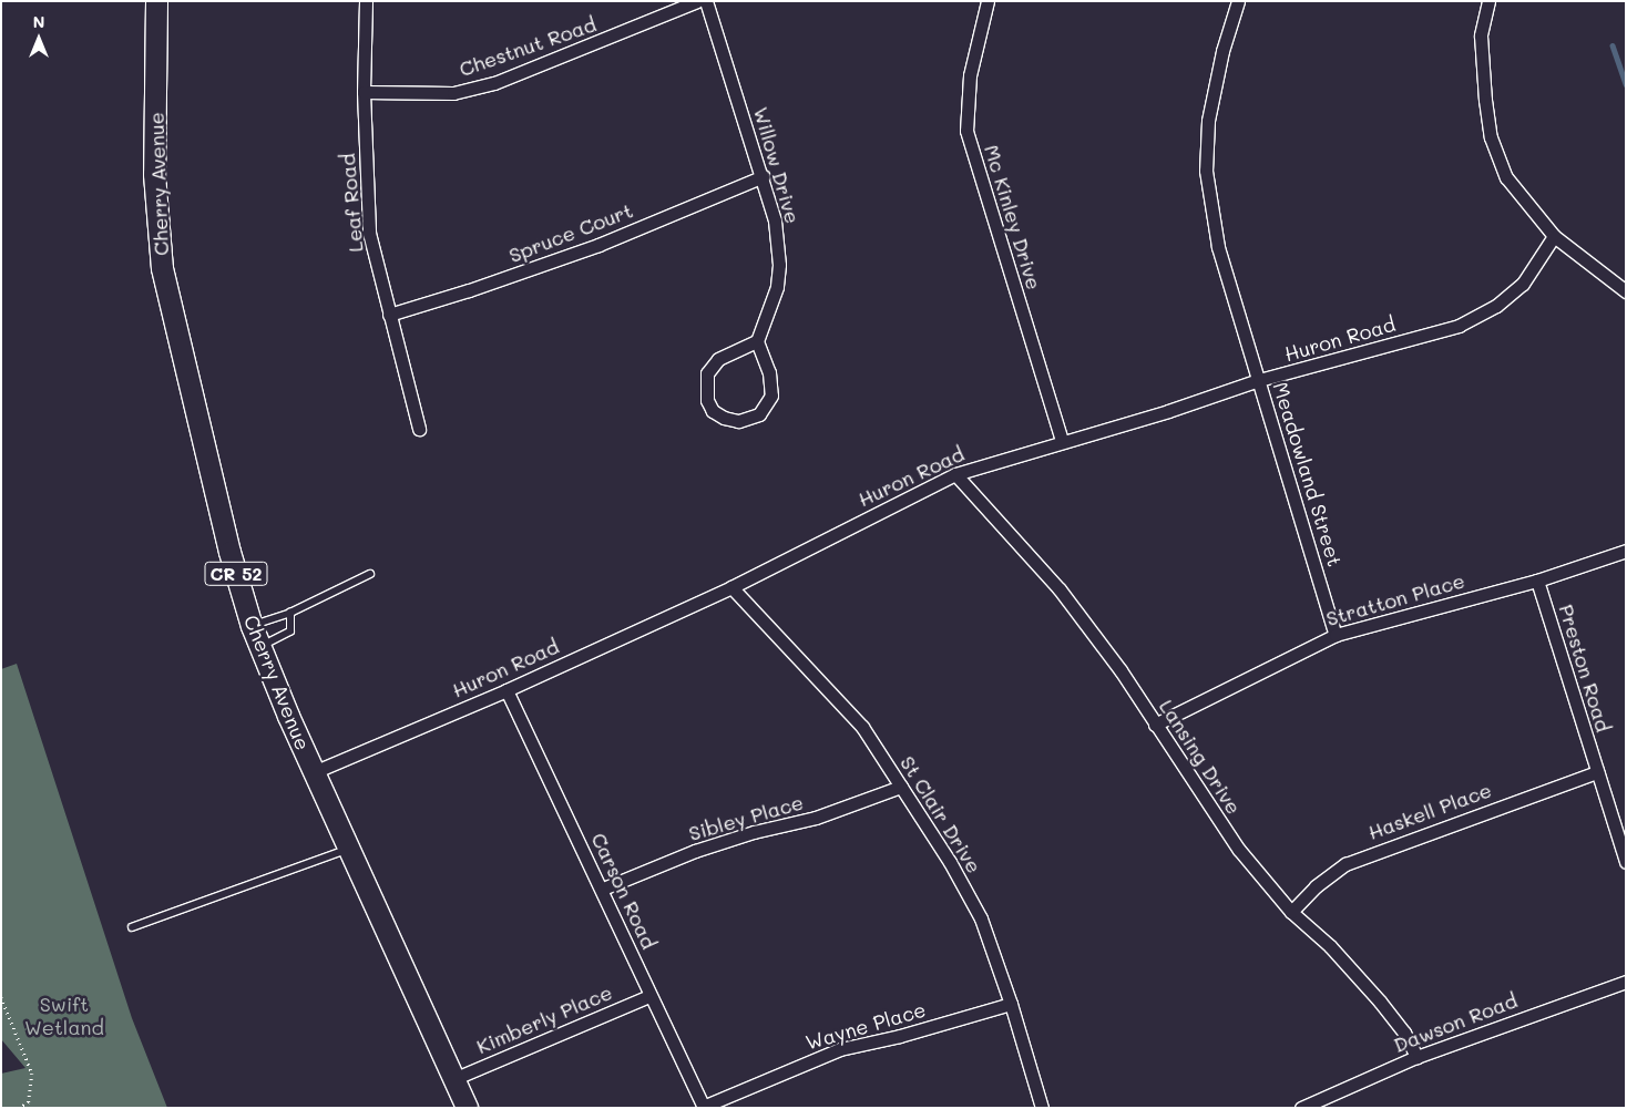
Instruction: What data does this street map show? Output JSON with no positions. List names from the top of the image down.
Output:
{
  "streets": {
    "main road": ["Cherry Avenue", "CR 52"],
    "street": [
      "Chestnut Road",
      "Willow Drive",
      "Leaf Road",
      "Mc Kinley Drive",
      "Spruce Court",
      "Huron Road",
      "Meadowland Street",
      "Stratton Place",
      "Preston Road",
      "Lansing Drive",
      "Haskell Place",
      "St Clair Drive",
      "Sibley Place",
      "Carson Road",
      "Kimberly Place",
      "Dawson Road",
      "Wayne Place"
    ]
  },
  "crossings": [
    ["Chestnut Road", "Leaf Road"],
    ["Willow Drive", "Spruce Court"],
    ["Cherry Avenue", "Huron Road"],
    ["Cherry Avenue", "Kimberly Place"],
    ["Leaf Road", "Spruce Court"],
    ["Mc Kinley Drive", "Huron Road"],
    ["Huron Road", "Meadowland Street"],
    ["Huron Road", "Lansing Drive"],
    ["Huron Road", "St Clair Drive"],
    ["Huron Road", "Carson Road"],
    ["Meadowland Street", "Stratton Place"],
    ["Stratton Place", "Preston Road"],
    ["Stratton Place", "Lansing Drive"],
    ["Preston Road", "Haskell Place"],
    ["Lansing Drive", "Haskell Place"],
    ["Lansing Drive", "Dawson Road"],
    ["St Clair Drive", "Sibley Place"],
    ["St Clair Drive", "Wayne Place"],
    ["Sibley Place", "Carson Road"],
    ["Carson Road", "Kimberly Place"],
    ["Carson Road", "Wayne Place"]
  ],
  "parks": ["Swift Wetland"],
  "north": "top"
}
